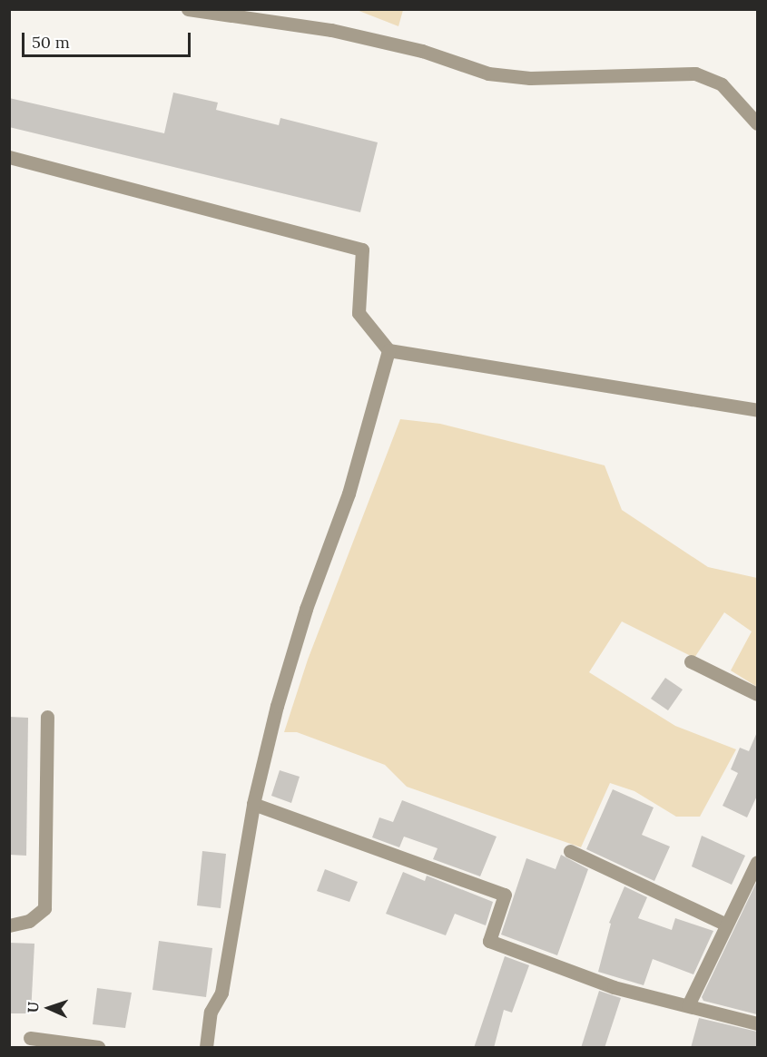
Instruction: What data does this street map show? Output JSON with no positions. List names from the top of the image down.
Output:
{
  "scale_bar": "50 m",
  "north": "left"
}
